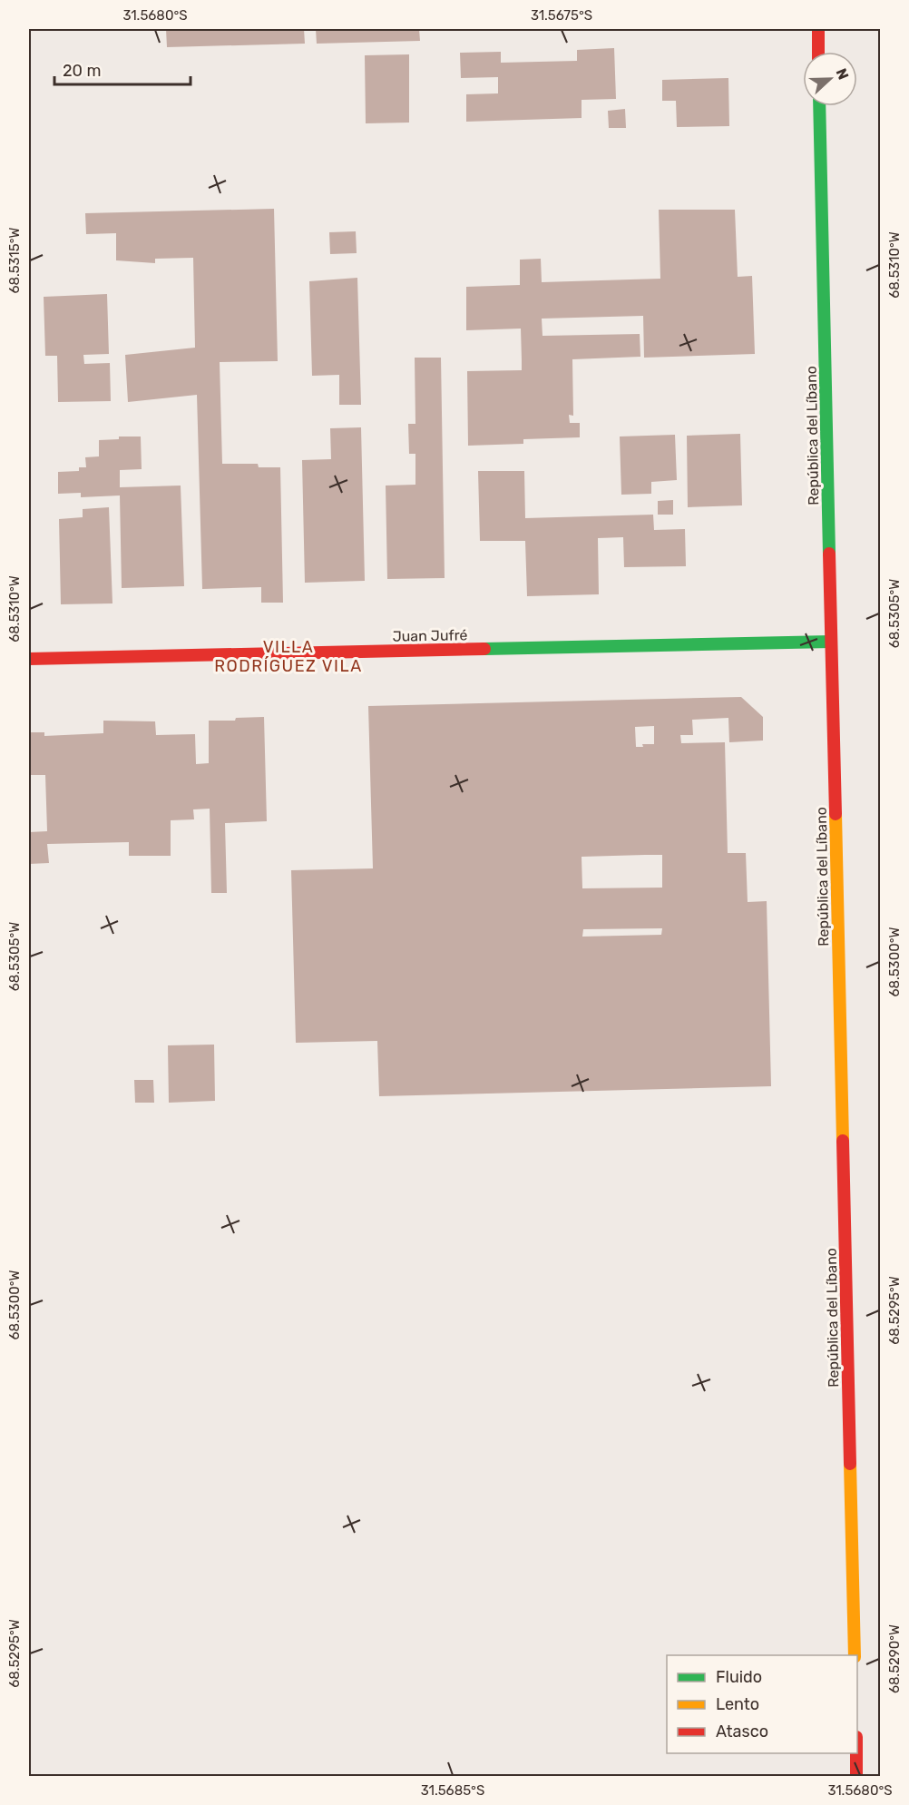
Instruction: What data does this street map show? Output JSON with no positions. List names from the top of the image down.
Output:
{
  "streets": {
    "main road": ["República del Líbano", "Juan Jufré"]
  },
  "crossings": [
    ["República del Líbano", "Juan Jufré"]
  ],
  "districts": ["VILLA RODRÍGUEZ VILA"],
  "legend": ["Fluido", "Lento", "Atasco"],
  "scale_bar": "20 m",
  "north": "right",
  "coordinates": [
    "31.5680°S",
    "31.5675°S",
    "68.5315°W",
    "68.5310°W",
    "68.5305°W",
    "68.5300°W",
    "68.5295°W",
    "68.5290°W",
    "31.5685°S"
  ]
}
